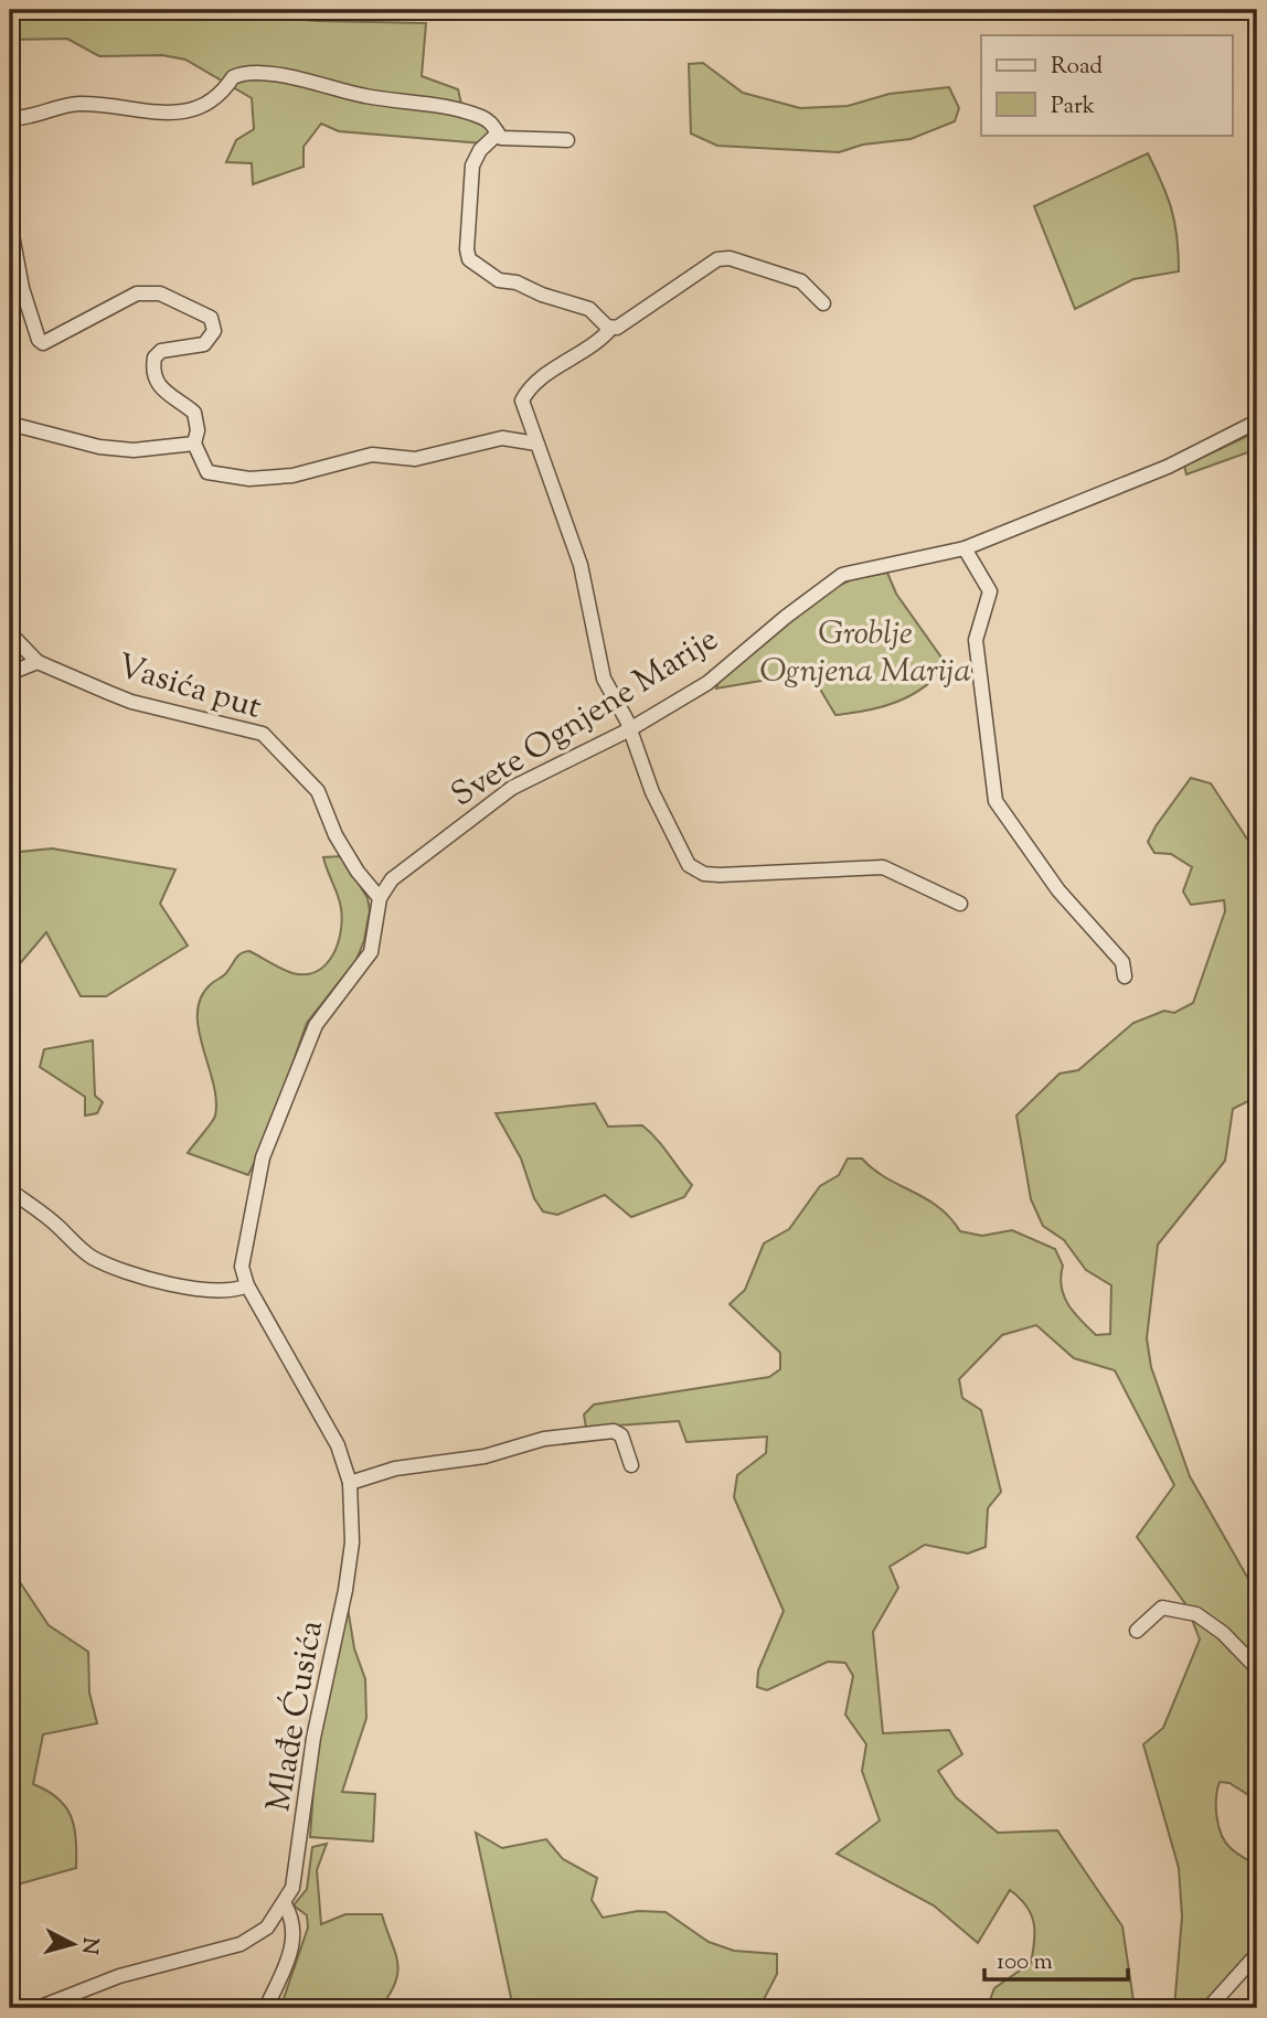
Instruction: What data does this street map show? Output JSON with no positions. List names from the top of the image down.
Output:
{
  "streets": {
    "street": ["Vasića put", "Svete Ognjene Marije", "Mlađe Ćusića"]
  },
  "crossings": [
    ["Vasića put", "Svete Ognjene Marije"]
  ],
  "parks": ["Groblje Ognjena Marija"],
  "legend": ["Road", "Park"],
  "scale_bar": "100 m",
  "north": "right"
}
